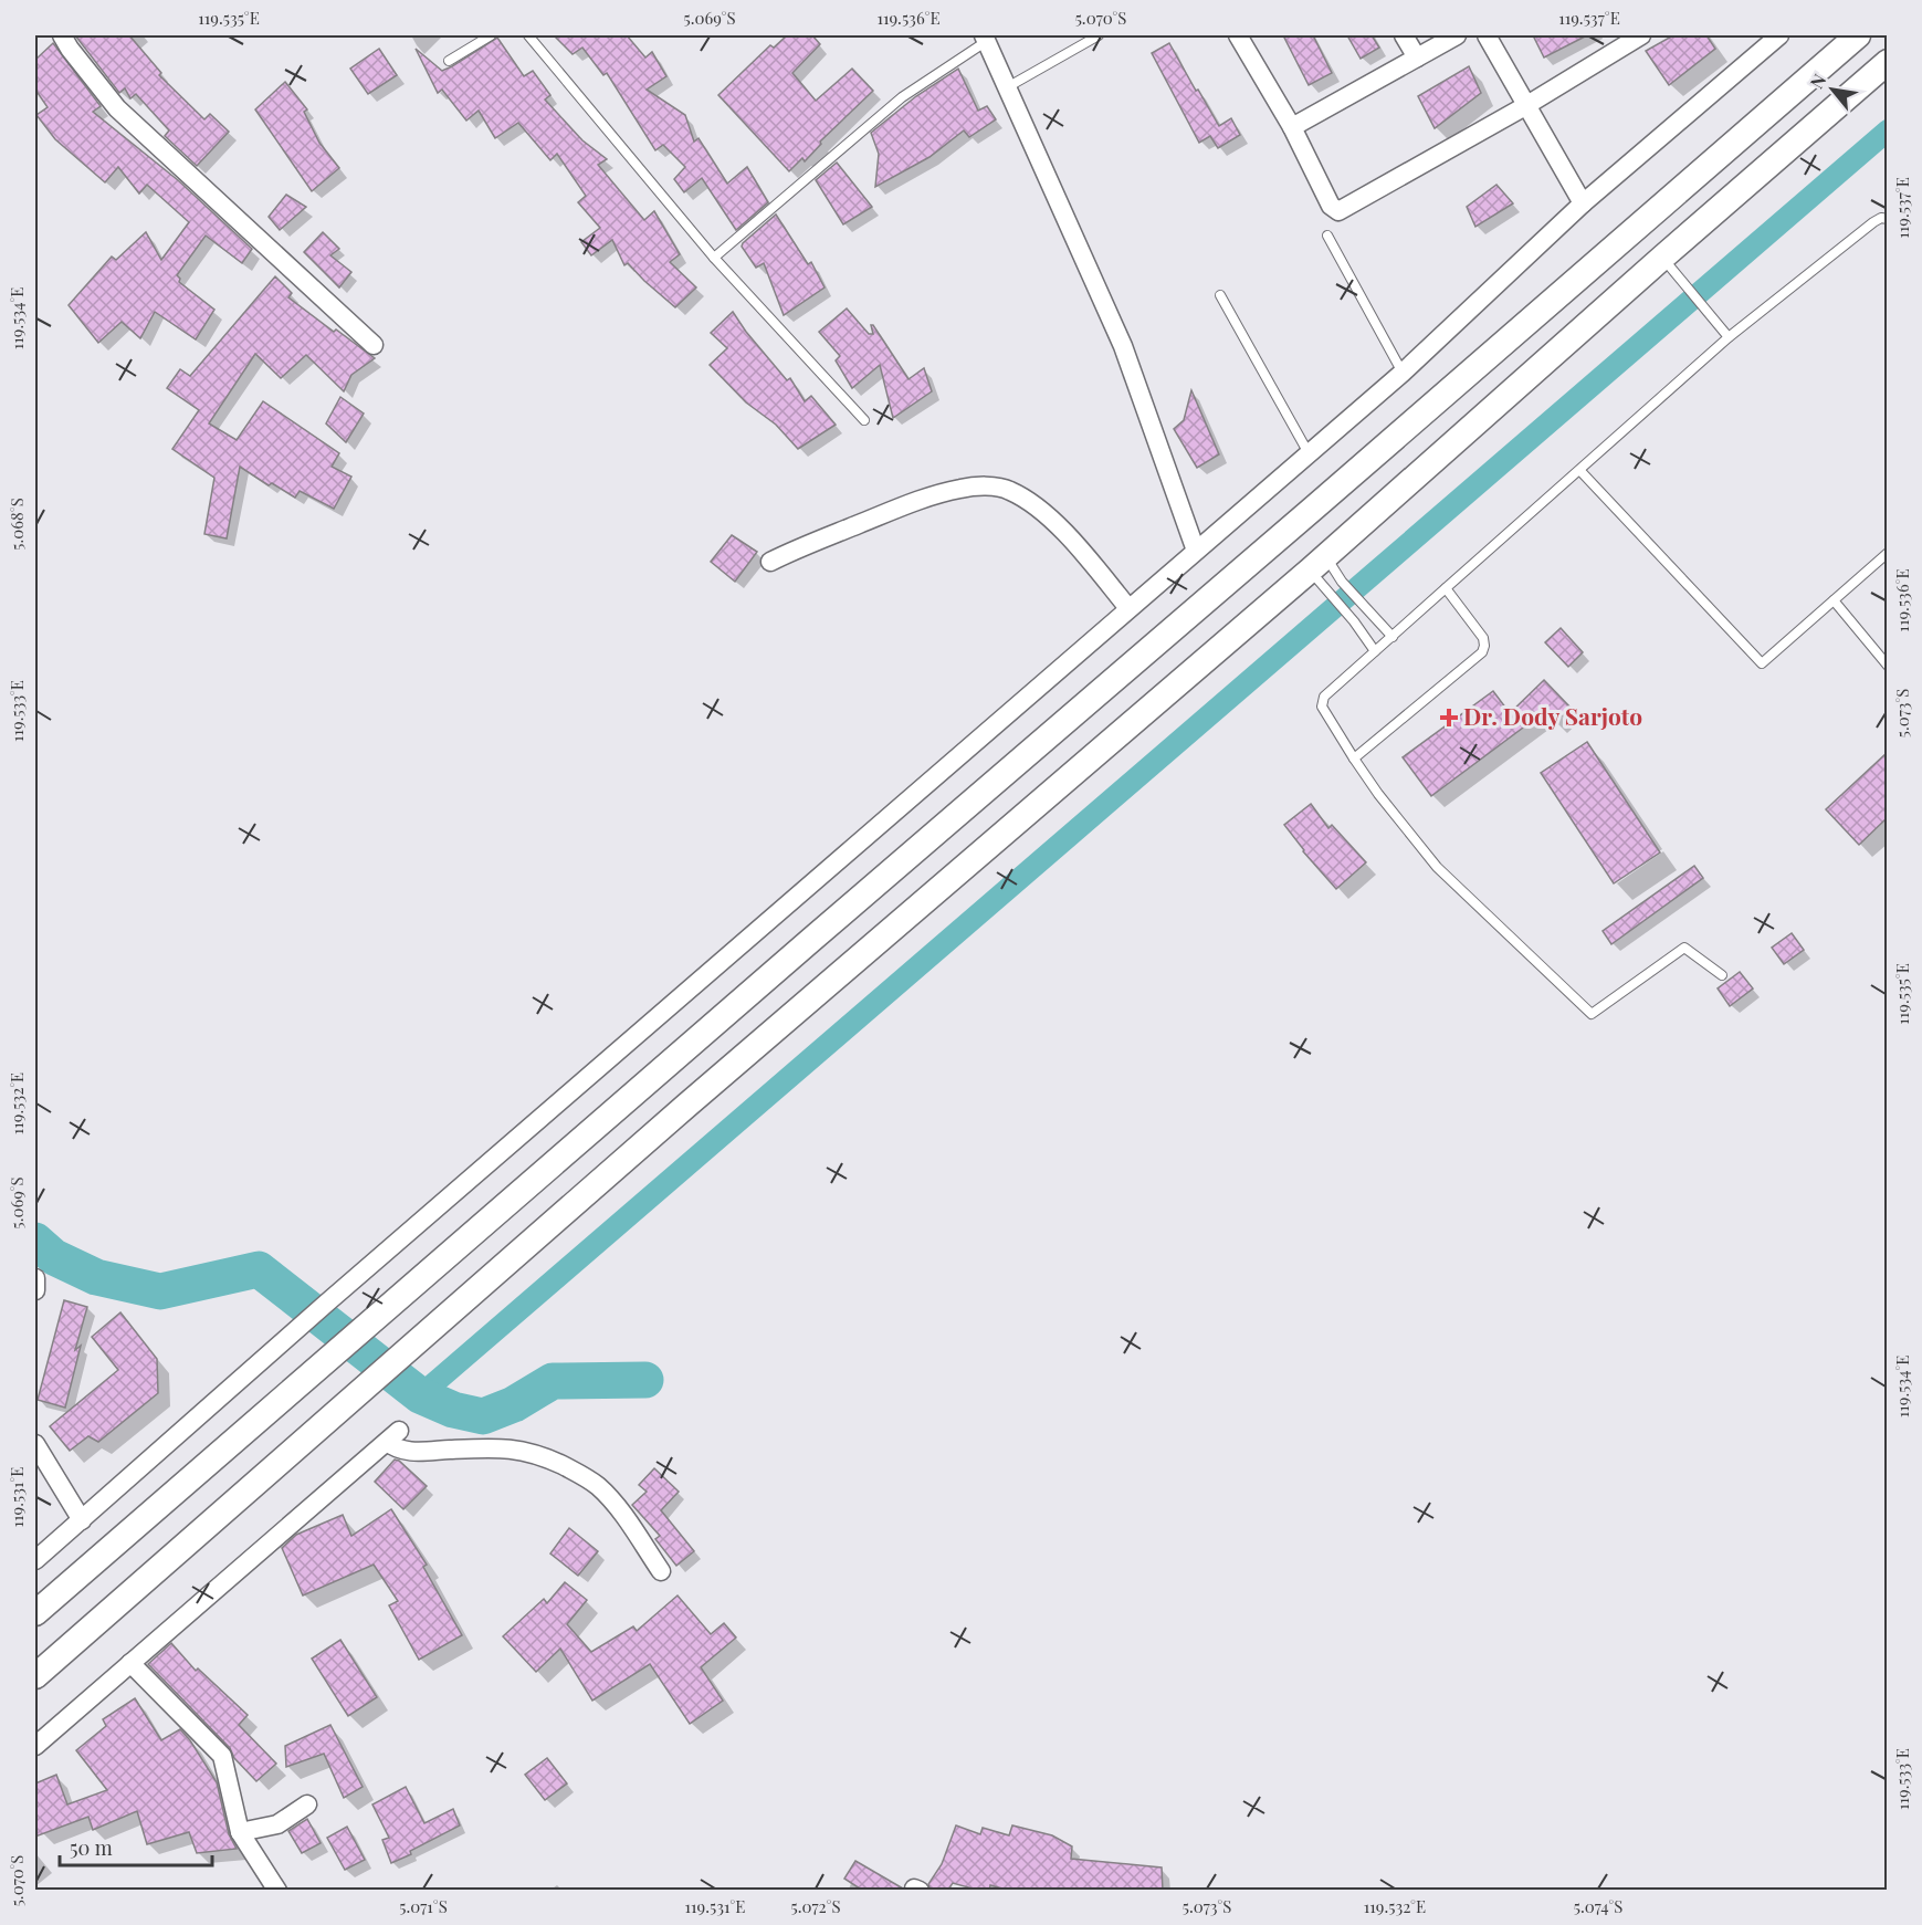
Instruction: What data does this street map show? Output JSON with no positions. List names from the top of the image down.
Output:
{
  "places": {
    "health": ["Dr. Dody Sarjoto"]
  },
  "scale_bar": "50 m",
  "north": "top left",
  "coordinates": [
    "119.535°E",
    "5.069°S",
    "119.536°E",
    "5.070°S",
    "119.537°E",
    "119.534°E",
    "5.068°S",
    "119.533°E",
    "5.073°S",
    "119.532°E",
    "119.531°E",
    "5.071°S",
    "5.072°S",
    "5.074°S"
  ]
}
